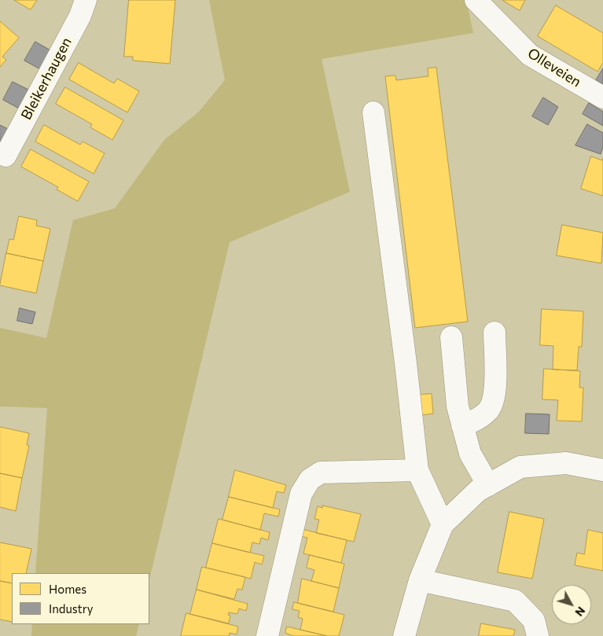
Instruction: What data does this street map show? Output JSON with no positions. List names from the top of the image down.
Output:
{
  "streets": {
    "street": ["Olleveien", "Bleikerhaugen"]
  },
  "legend": ["Homes", "Industry"],
  "north": "bottom right"
}
